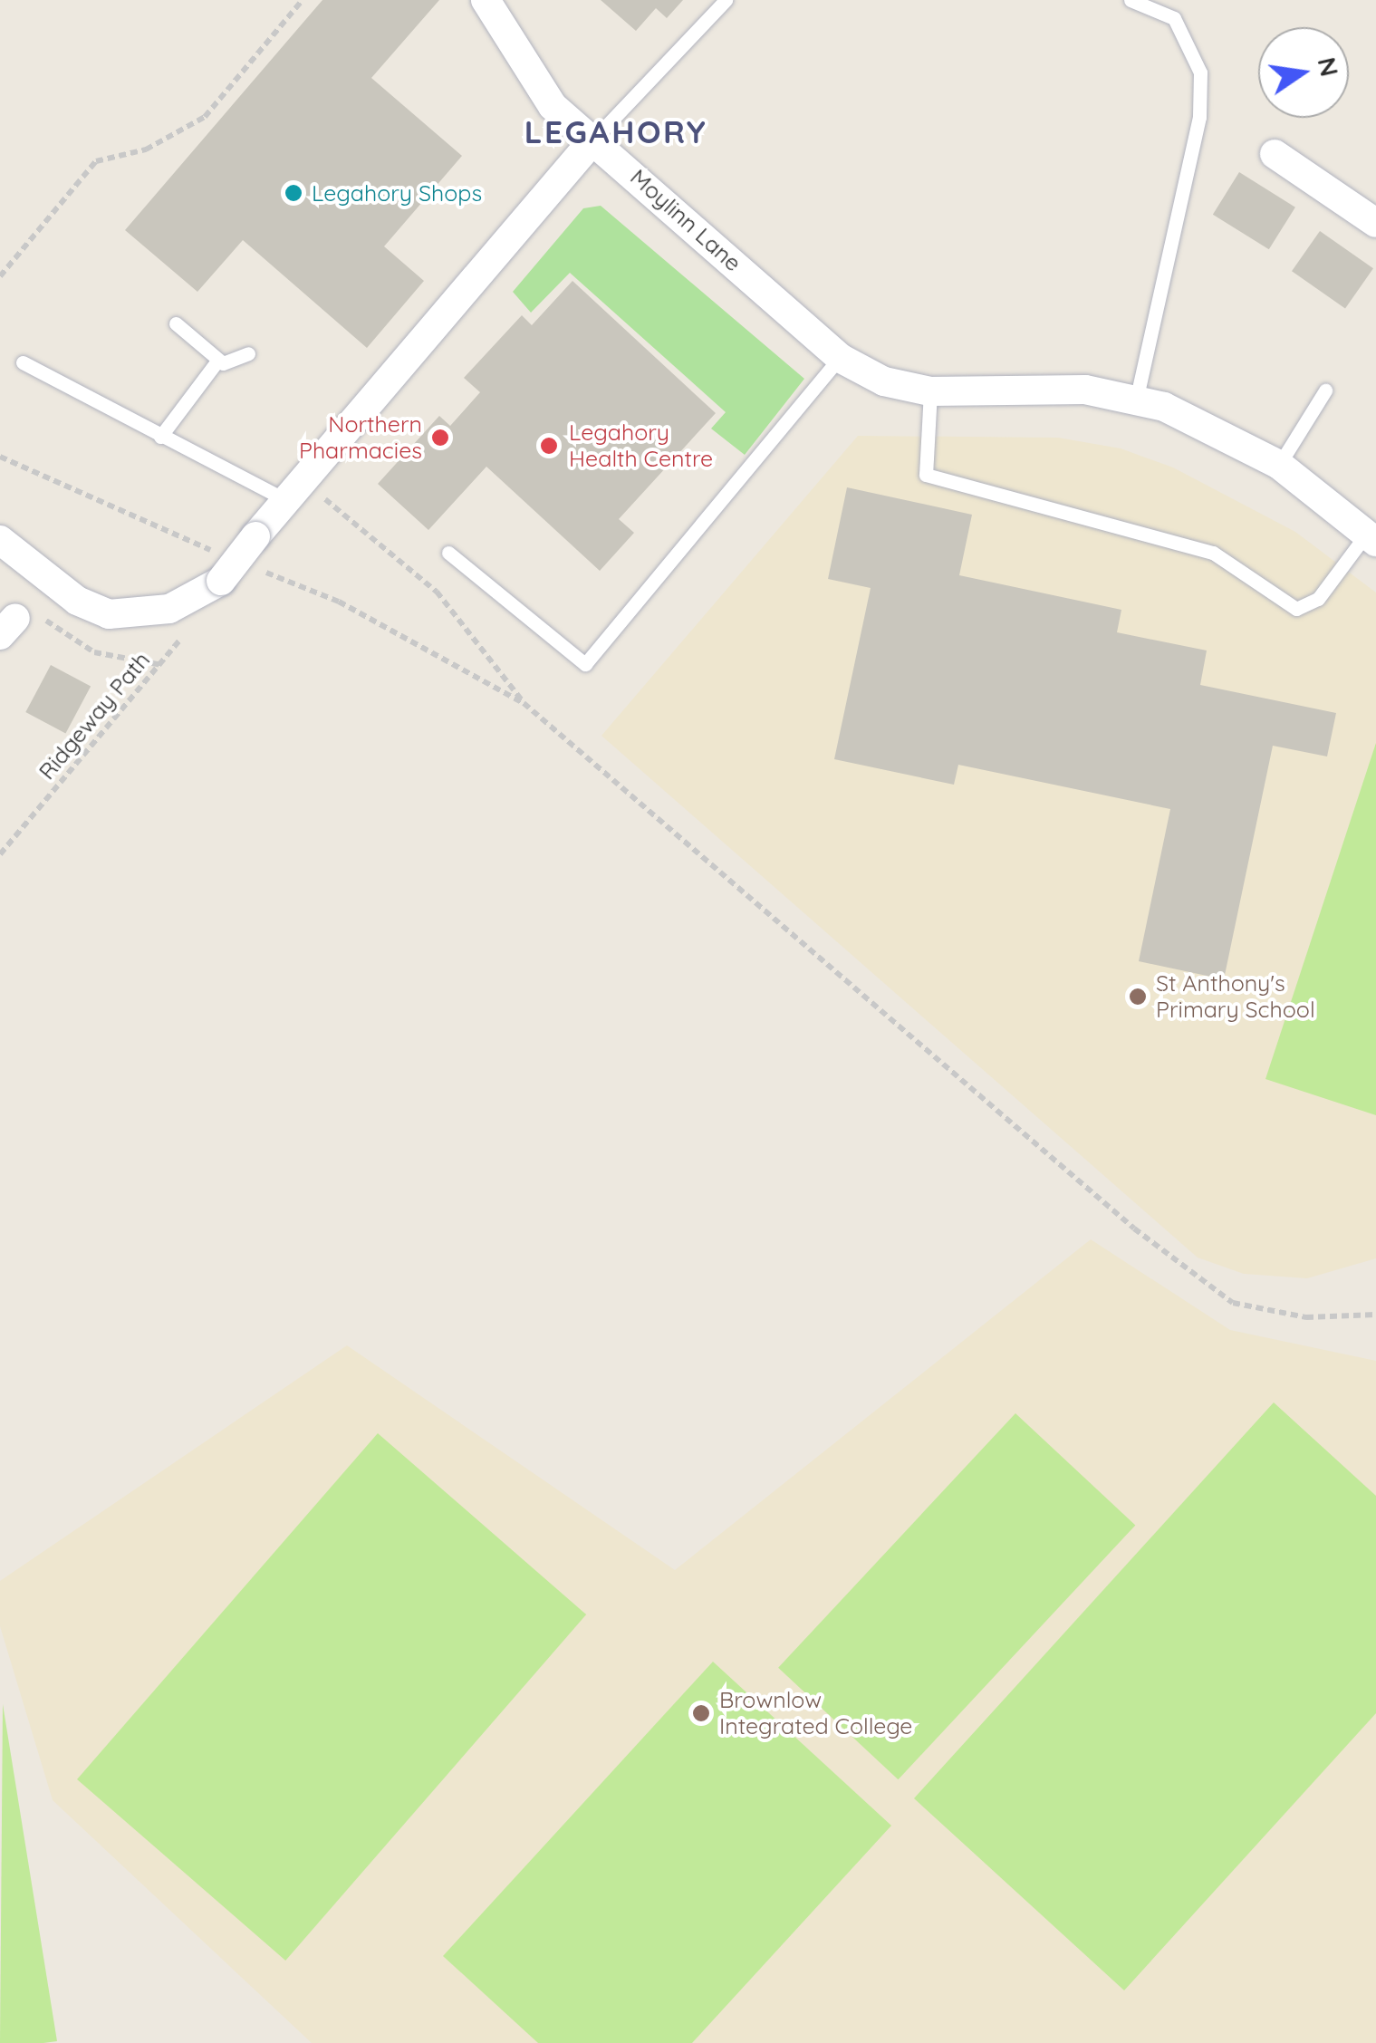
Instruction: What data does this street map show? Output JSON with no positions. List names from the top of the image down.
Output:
{
  "streets": {
    "street": ["Moylinn Lane"],
    "path": ["Ridgeway Path"]
  },
  "districts": ["LEGAHORY"],
  "places": [
    "Legahory Shops",
    "Northern Pharmacies",
    "Legahory Health Centre",
    "St Anthony's Primary School",
    "Brownlow Integrated College"
  ],
  "north": "right"
}
